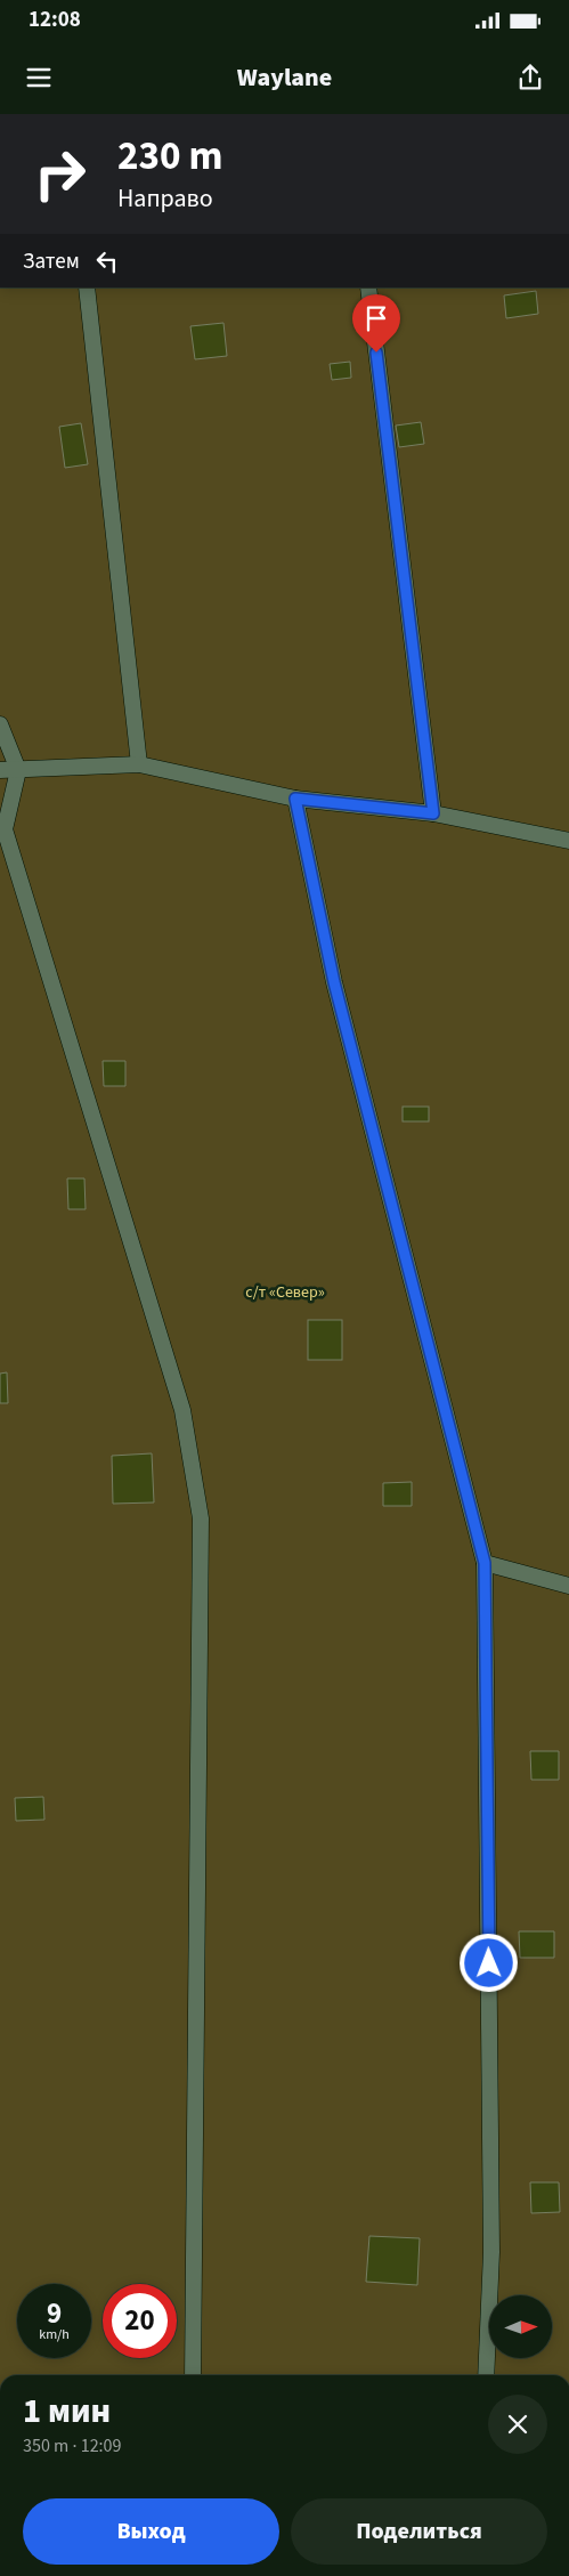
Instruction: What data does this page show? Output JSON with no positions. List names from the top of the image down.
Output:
{
  "parks": ["с/т «Север»"],
  "north": "right",
  "page": {
    "status": "12:08",
    "header": "Waylane",
    "turn": ["230 m", "Направо"],
    "then": "Затем",
    "speed": "9 km/h",
    "limit": "20",
    "heading": ["1 мин", "350 m · 12:09"],
    "buttons": ["Выход", "Поделиться"]
  }
}
